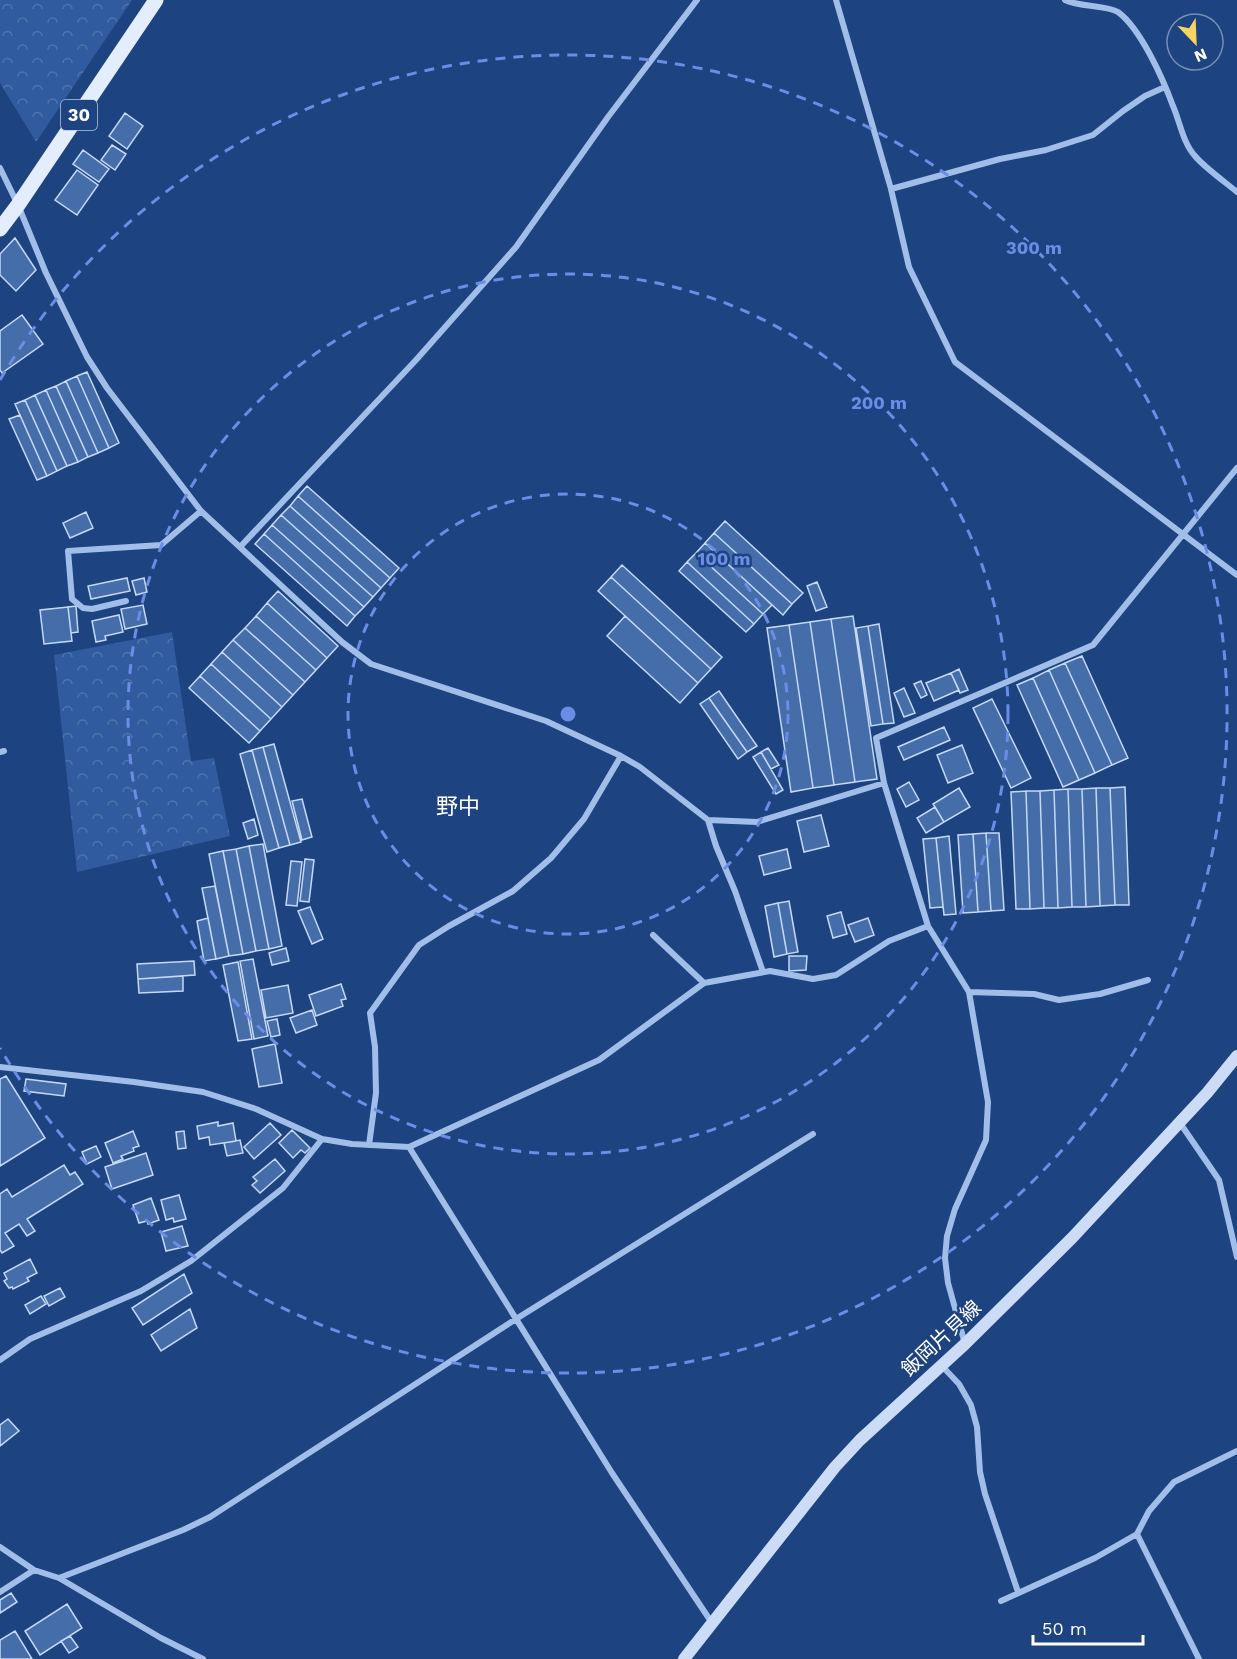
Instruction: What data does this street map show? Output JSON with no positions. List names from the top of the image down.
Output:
{
  "streets": {
    "main road": ["30", "飯岡片貝線"]
  },
  "districts": ["野中"],
  "scale_bar": "50 m",
  "north": "bottom right",
  "rings": ["300 m", "200 m", "100 m"]
}
